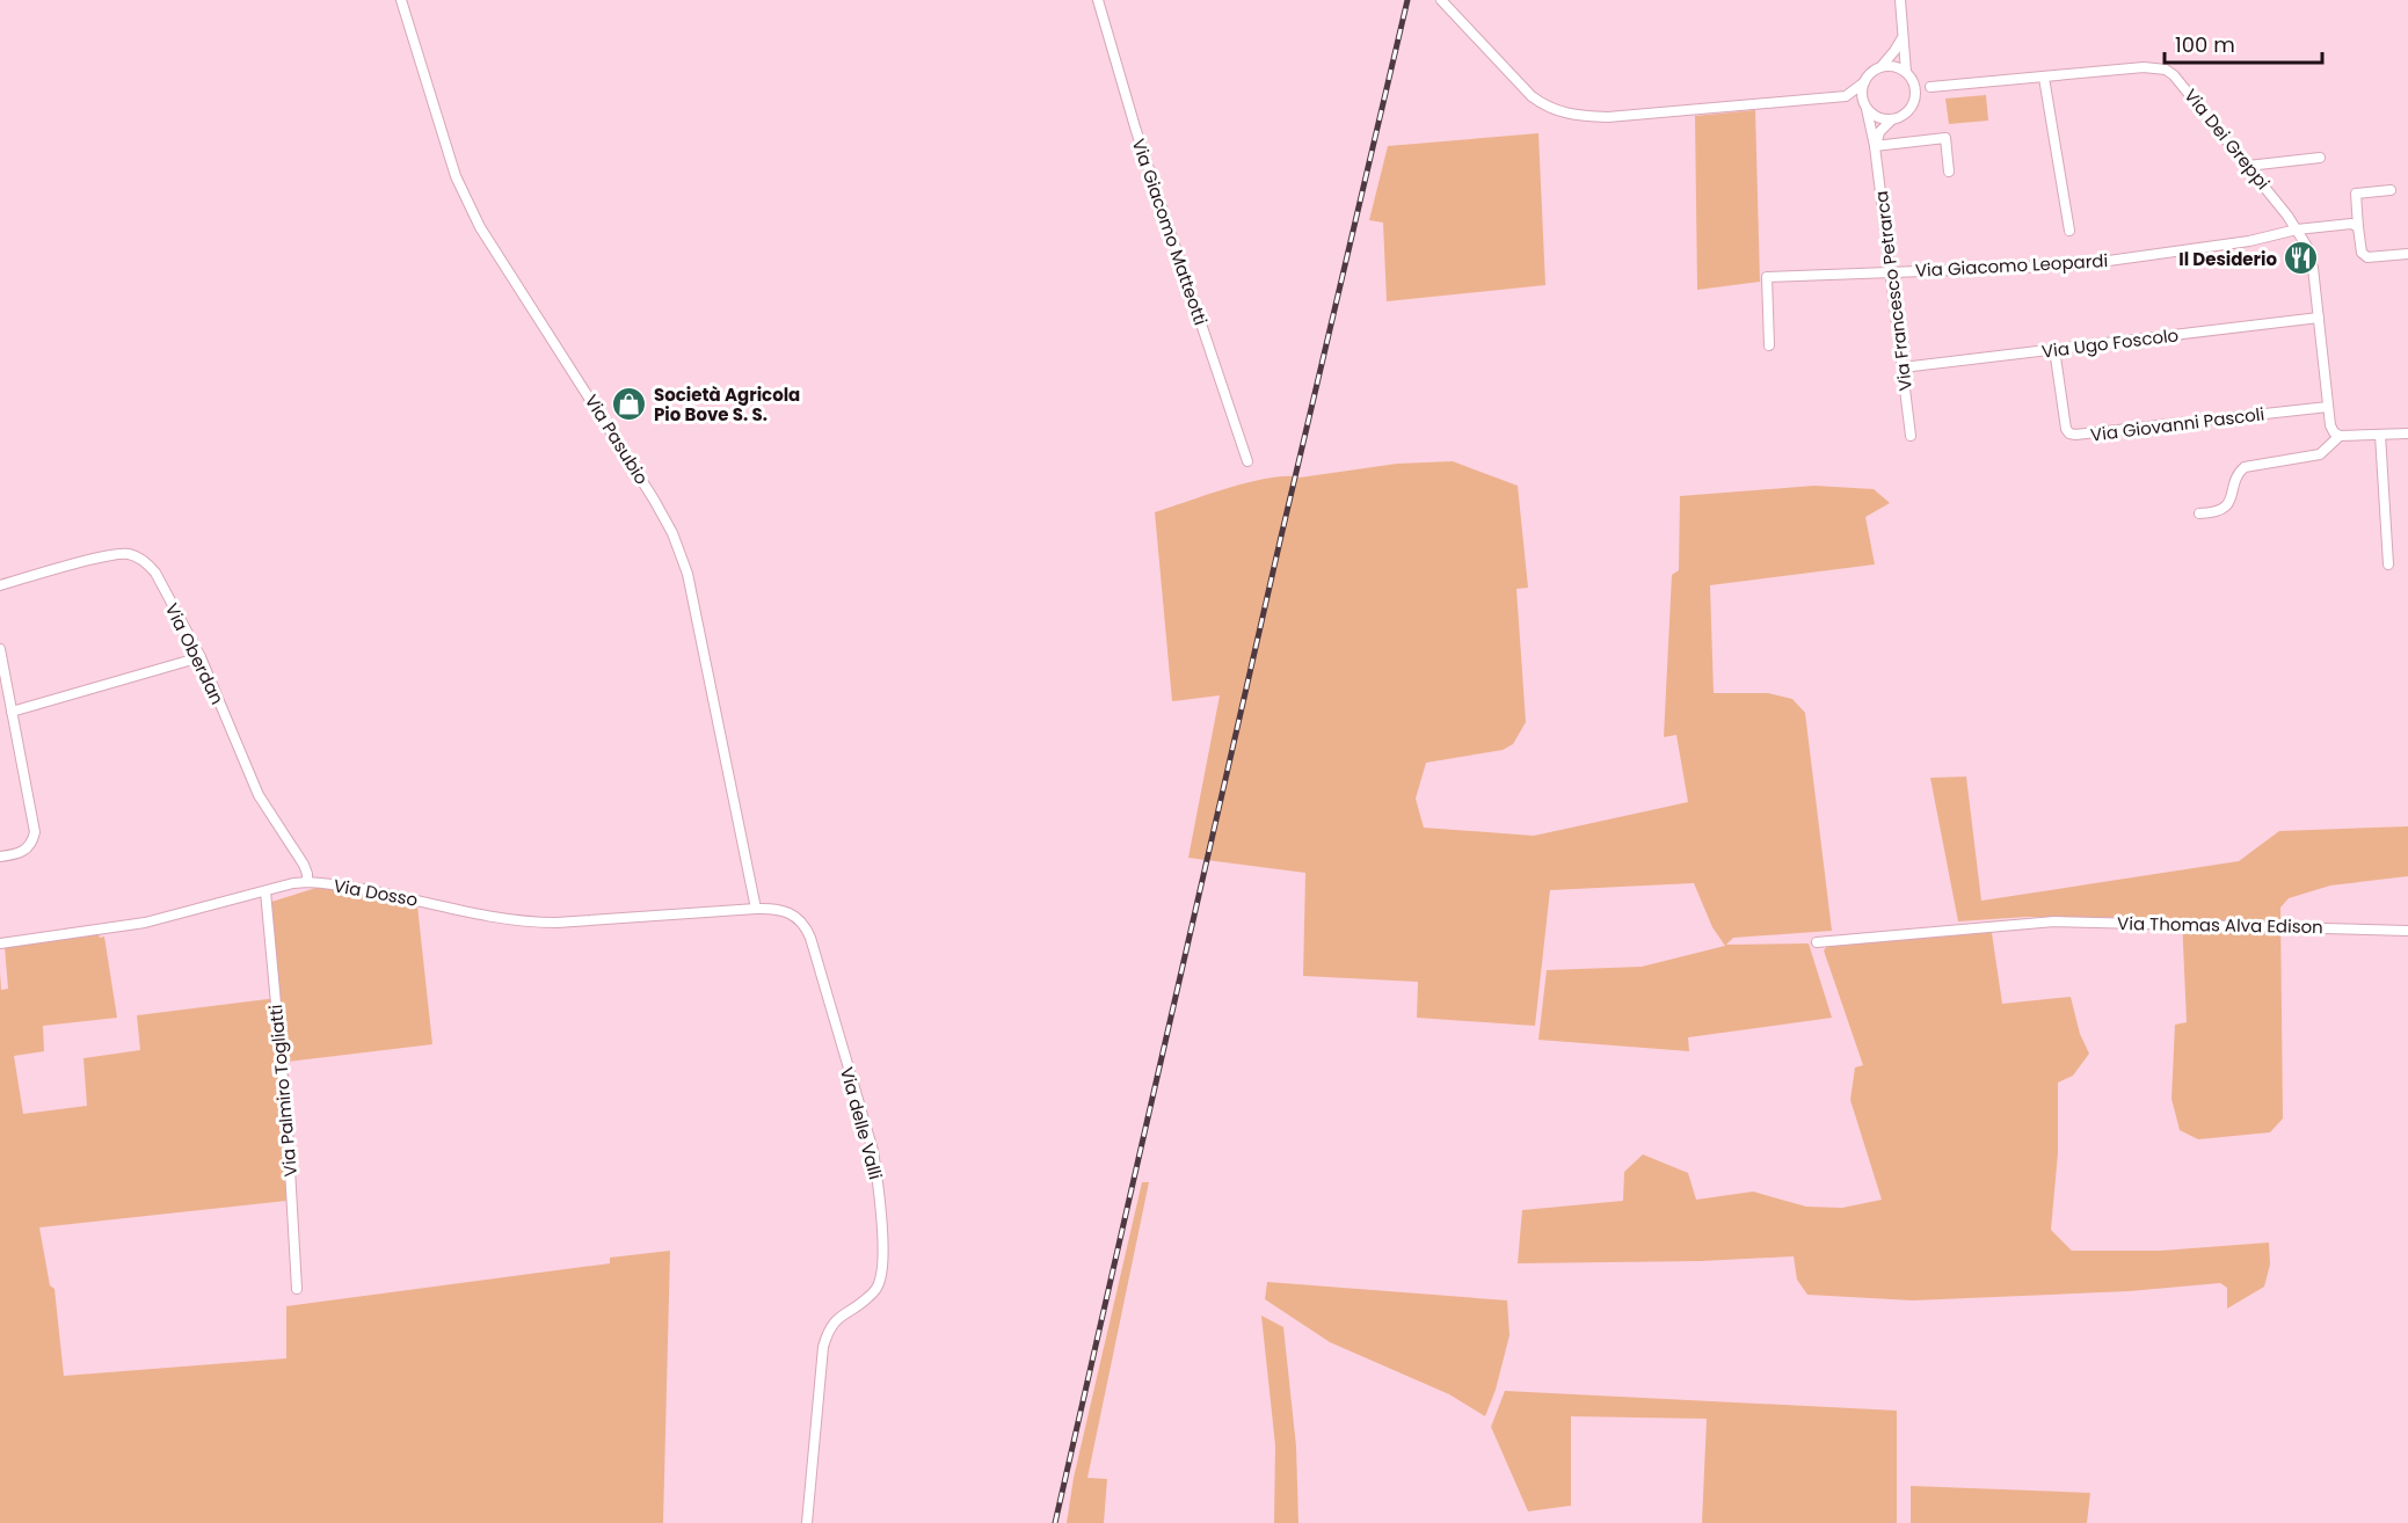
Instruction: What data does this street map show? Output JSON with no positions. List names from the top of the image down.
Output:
{
  "streets": {
    "street": [
      "Via Dei Greppi",
      "Via Giacomo Matteotti",
      "Via Giacomo Leopardi",
      "Via Francesco Petrarca",
      "Via Ugo Foscolo",
      "Via Giovanni Pascoli",
      "Via Pasubio",
      "Via Oberdan",
      "Via Dosso",
      "Via Thomas Alva Edison",
      "Via Palmiro Togliatti",
      "Via delle Valli"
    ]
  },
  "crossings": [
    ["Via Dei Greppi", "Via Giacomo Leopardi"],
    ["Via Dei Greppi", "Via Ugo Foscolo"],
    ["Via Dei Greppi", "Via Giovanni Pascoli"],
    ["Via Giacomo Leopardi", "Via Francesco Petrarca"],
    ["Via Francesco Petrarca", "Via Ugo Foscolo"],
    ["Via Ugo Foscolo", "Via Giovanni Pascoli"],
    ["Via Pasubio", "Via Dosso"],
    ["Via Pasubio", "Via delle Valli"],
    ["Via Oberdan", "Via Dosso"],
    ["Via Dosso", "Via Palmiro Togliatti"],
    ["Via Dosso", "Via delle Valli"]
  ],
  "places": {
    "restaurant": ["Il Desiderio"],
    "shop": ["Società Agricola Pio Bove S. S."]
  },
  "scale_bar": "100 m"
}
